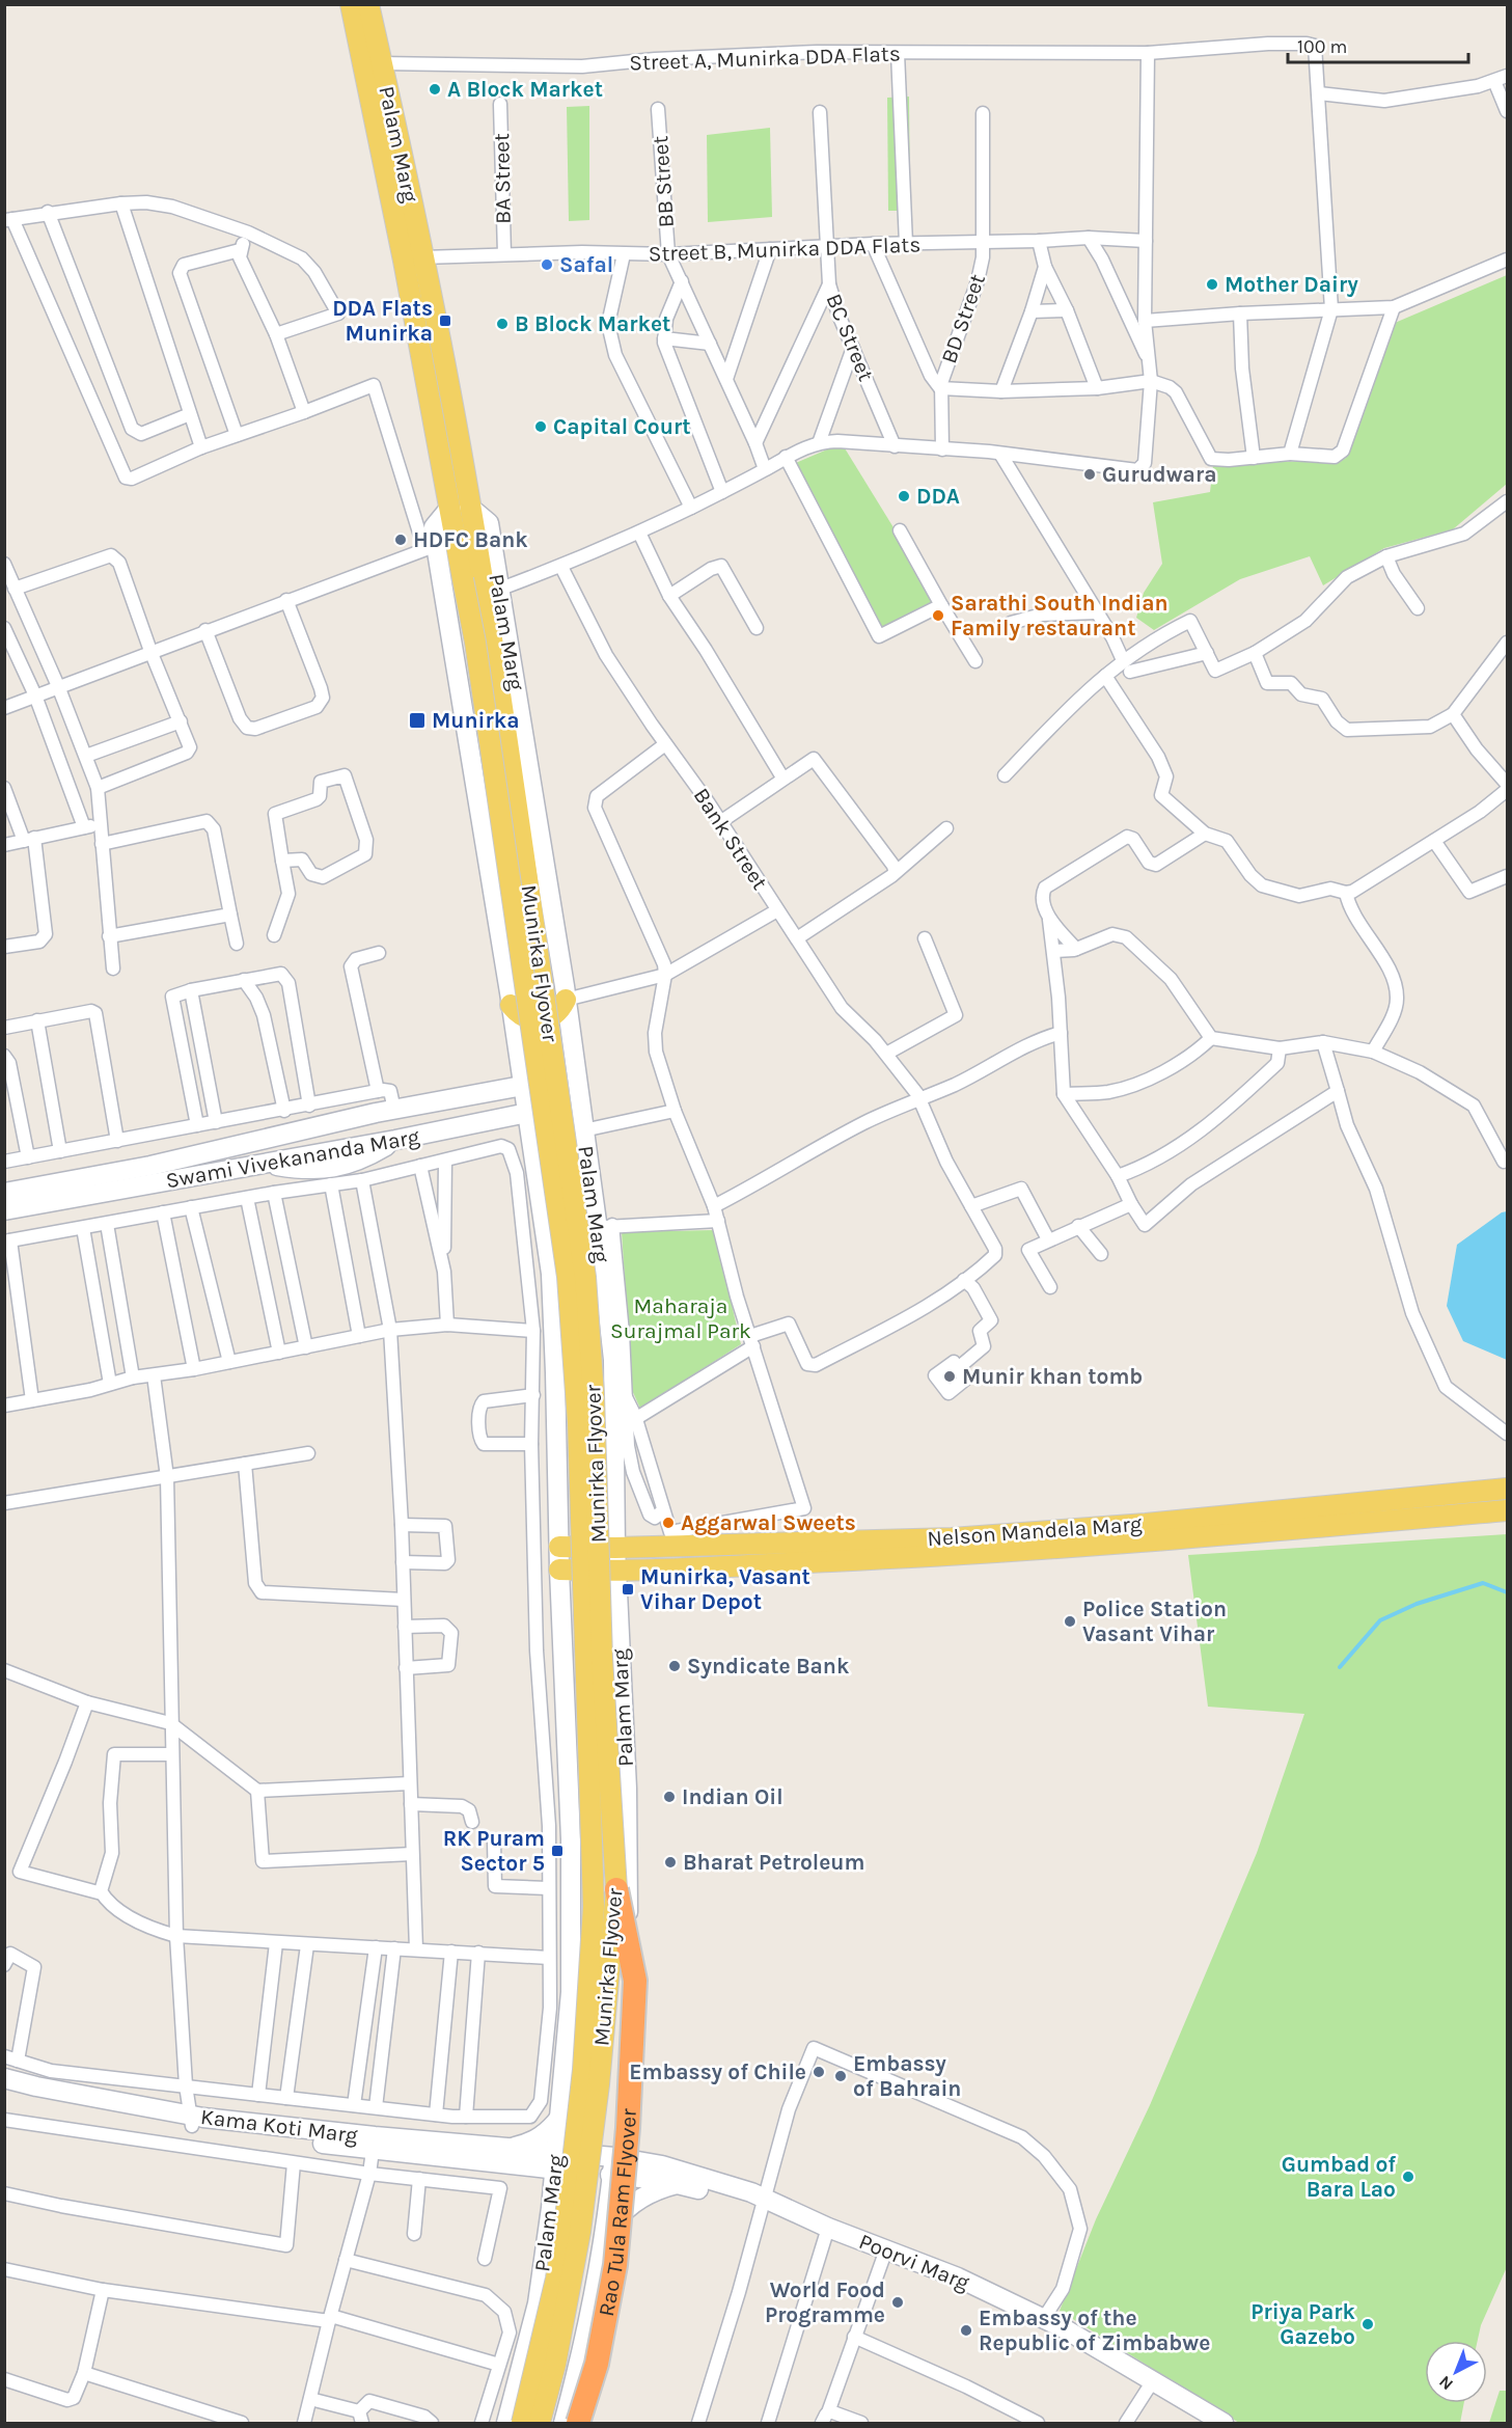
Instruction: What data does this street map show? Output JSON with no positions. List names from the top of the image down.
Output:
{
  "streets": {
    "highway": ["Rao Tula Ram Flyover"],
    "main road": [
      "Palam Marg",
      "Munirka Flyover",
      "Swami Vivekananda Marg",
      "Nelson Mandela Marg",
      "Kama Koti Marg",
      "Poorvi Marg"
    ],
    "street": [
      "Street A, Munirka DDA Flats",
      "BA Street",
      "BB Street",
      "Street B, Munirka DDA Flats",
      "BD Street",
      "BC Street",
      "Bank Street"
    ]
  },
  "crossings": [
    ["Street A, Munirka DDA Flats", "Palam Marg"],
    ["Palam Marg", "Street B, Munirka DDA Flats"],
    ["Palam Marg", "Munirka Flyover"],
    ["Palam Marg", "Swami Vivekananda Marg"],
    ["Palam Marg", "Nelson Mandela Marg"],
    ["Palam Marg", "Kama Koti Marg"],
    ["Palam Marg", "Poorvi Marg"],
    ["BA Street", "Street B, Munirka DDA Flats"],
    ["BB Street", "Street B, Munirka DDA Flats"],
    ["Street B, Munirka DDA Flats", "BD Street"],
    ["Street B, Munirka DDA Flats", "BC Street"],
    ["Munirka Flyover", "Rao Tula Ram Flyover"]
  ],
  "parks": ["Maharaja Surajmal Park"],
  "places": {
    "other": [
      "A Block Market",
      "Safal",
      "Mother Dairy",
      "B Block Market",
      "Capital Court",
      "Gurudwara",
      "DDA",
      "HDFC Bank",
      "Sarathi South Indian Family restaurant",
      "Munir khan tomb",
      "Aggarwal Sweets",
      "Police Station Vasant Vihar",
      "Syndicate Bank",
      "Indian Oil",
      "Bharat Petroleum",
      "Embassy of Chile",
      "Embassy of Bahrain",
      "Gumbad of Bara Lao",
      "World Food Programme",
      "Priya Park Gazebo",
      "Embassy of the Republic of Zimbabwe"
    ],
    "transit": [
      "DDA Flats Munirka",
      "Munirka",
      "Munirka, Vasant Vihar Depot",
      "RK Puram Sector 5"
    ]
  },
  "scale_bar": "100 m",
  "north": "bottom left"
}
